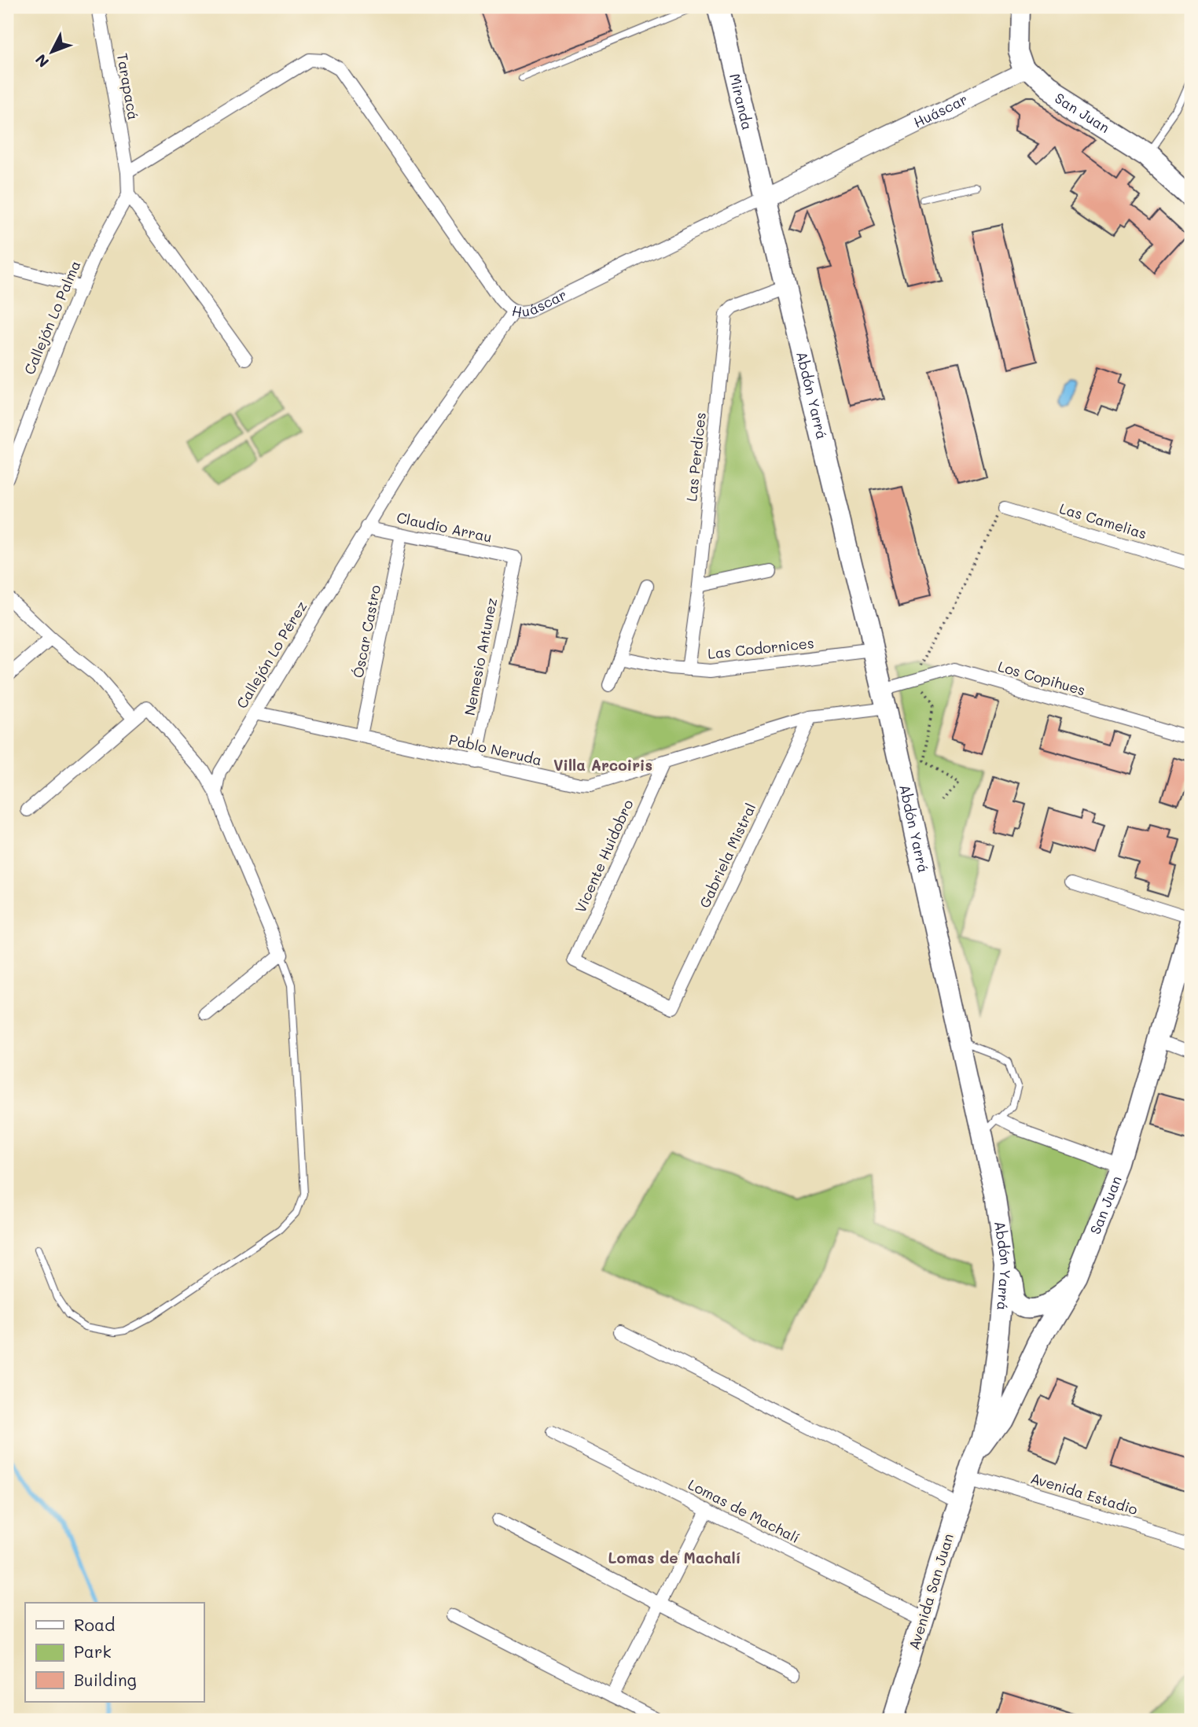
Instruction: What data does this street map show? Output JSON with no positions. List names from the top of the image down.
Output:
{
  "streets": {
    "main road": [
      "Miranda",
      "San Juan",
      "Abdón Yarrá",
      "Avenida San Juan"
    ],
    "street": [
      "Tarapacá",
      "Huáscar",
      "Callejón Lo Palma",
      "Las Perdices",
      "Las Camelias",
      "Claudio Arrau",
      "Óscar Castro",
      "Las Codornices",
      "Callejón Lo Pérez",
      "Nemesio Antunez",
      "Los Copihues",
      "Pablo Neruda",
      "Gabriela Mistral",
      "Vicente Huidobro",
      "Avenida Estadio",
      "Lomas de Machalí"
    ]
  },
  "crossings": [
    ["Tarapacá", "Huáscar"],
    ["Miranda", "Huáscar"],
    ["Miranda", "Abdón Yarrá"],
    ["Huáscar", "San Juan"],
    ["Huáscar", "Abdón Yarrá"],
    ["Huáscar", "Callejón Lo Pérez"],
    ["San Juan", "Abdón Yarrá"],
    ["San Juan", "Avenida Estadio"],
    ["San Juan", "Avenida San Juan"],
    ["Abdón Yarrá", "Las Perdices"],
    ["Abdón Yarrá", "Las Codornices"],
    ["Abdón Yarrá", "Los Copihues"],
    ["Abdón Yarrá", "Pablo Neruda"],
    ["Abdón Yarrá", "Avenida Estadio"],
    ["Abdón Yarrá", "Avenida San Juan"],
    ["Las Perdices", "Las Codornices"],
    ["Claudio Arrau", "Óscar Castro"],
    ["Claudio Arrau", "Callejón Lo Pérez"],
    ["Claudio Arrau", "Nemesio Antunez"],
    ["Óscar Castro", "Pablo Neruda"],
    ["Callejón Lo Pérez", "Pablo Neruda"],
    ["Nemesio Antunez", "Pablo Neruda"],
    ["Los Copihues", "Pablo Neruda"],
    ["Pablo Neruda", "Gabriela Mistral"],
    ["Pablo Neruda", "Vicente Huidobro"],
    ["Gabriela Mistral", "Vicente Huidobro"],
    ["Avenida Estadio", "Avenida San Juan"],
    ["Lomas de Machalí", "Avenida San Juan"]
  ],
  "districts": ["Villa Arcoiris", "Lomas de Machalí"],
  "legend": ["Road", "Park", "Building"],
  "north": "bottom left"
}
